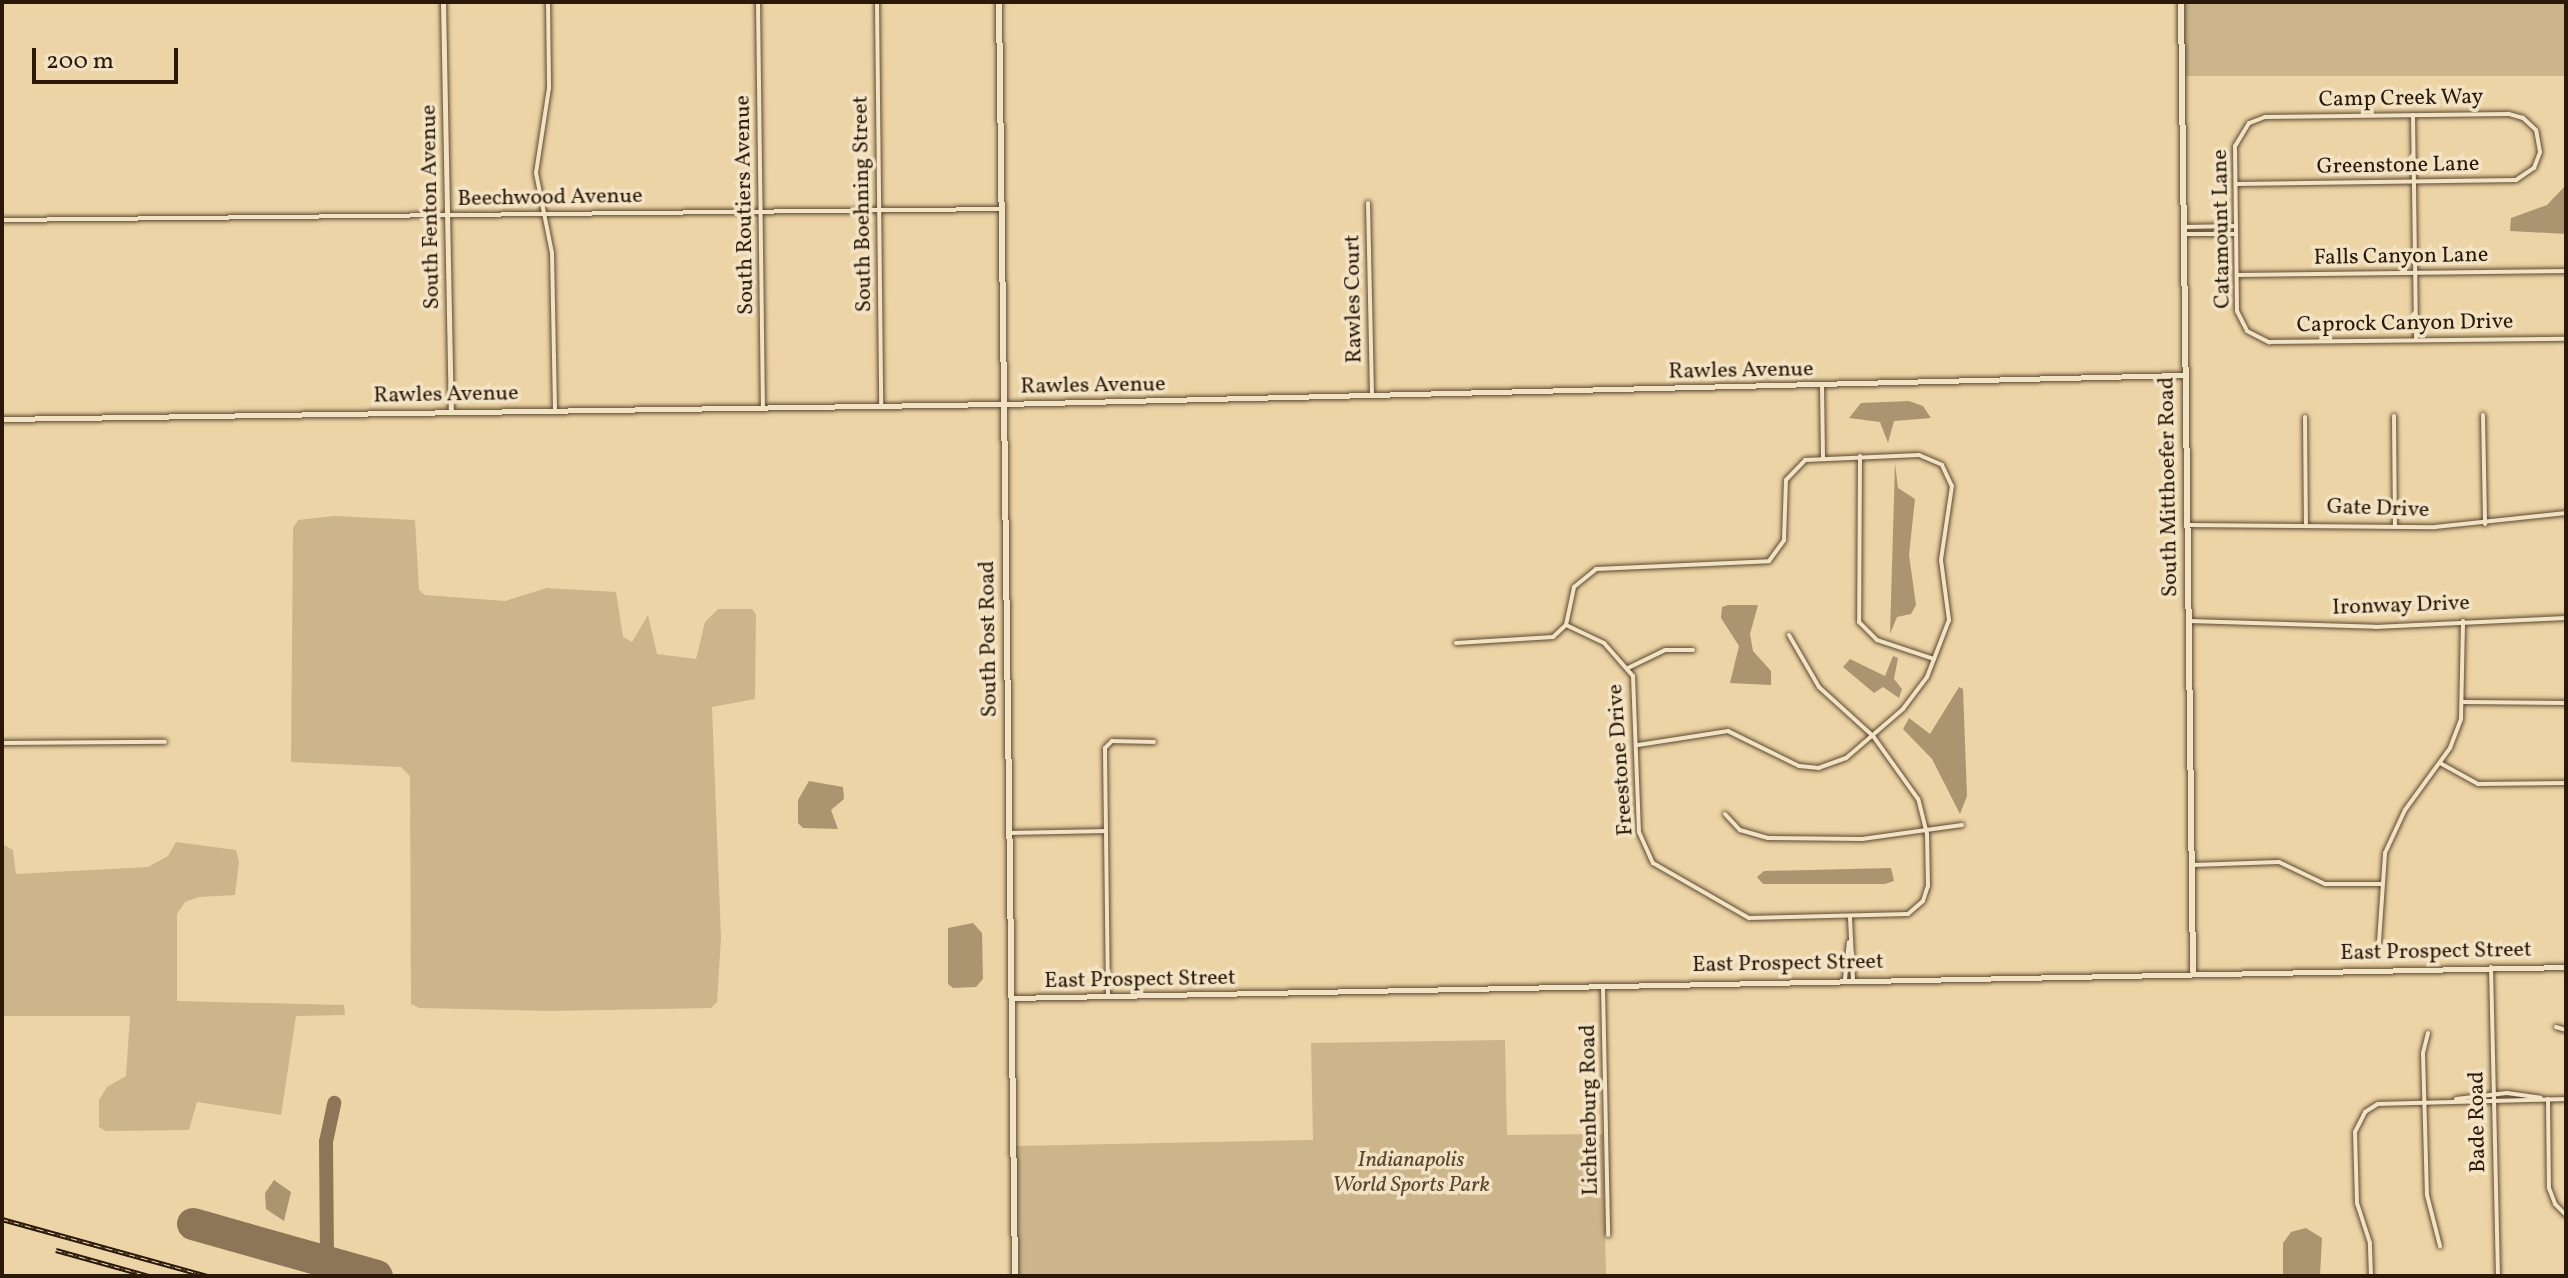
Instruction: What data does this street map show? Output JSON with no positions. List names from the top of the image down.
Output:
{
  "streets": {
    "main road": ["South Mitthoefer Road", "South Post Road"],
    "street": [
      "Camp Creek Way",
      "Greenstone Lane",
      "Beechwood Avenue",
      "South Boehning Street",
      "South Routiers Avenue",
      "South Fenton Avenue",
      "Catamount Lane",
      "Falls Canyon Lane",
      "Rawles Court",
      "Caprock Canyon Drive",
      "Rawles Avenue",
      "Gate Drive",
      "Ironway Drive",
      "Freestone Drive",
      "East Prospect Street",
      "Lichtenburg Road",
      "Bade Road"
    ]
  },
  "crossings": [
    ["Camp Creek Way", "Greenstone Lane"],
    ["Camp Creek Way", "Catamount Lane"],
    ["Greenstone Lane", "Catamount Lane"],
    ["Beechwood Avenue", "South Boehning Street"],
    ["Beechwood Avenue", "South Routiers Avenue"],
    ["Beechwood Avenue", "South Fenton Avenue"],
    ["Beechwood Avenue", "South Post Road"],
    ["South Boehning Street", "Rawles Avenue"],
    ["South Routiers Avenue", "Rawles Avenue"],
    ["South Fenton Avenue", "Rawles Avenue"],
    ["Catamount Lane", "Falls Canyon Lane"],
    ["Catamount Lane", "Caprock Canyon Drive"],
    ["Rawles Court", "Rawles Avenue"],
    ["Rawles Avenue", "South Mitthoefer Road"],
    ["Rawles Avenue", "South Post Road"],
    ["South Mitthoefer Road", "Gate Drive"],
    ["South Mitthoefer Road", "Ironway Drive"],
    ["South Mitthoefer Road", "East Prospect Street"],
    ["South Post Road", "East Prospect Street"],
    ["East Prospect Street", "Lichtenburg Road"],
    ["East Prospect Street", "Bade Road"]
  ],
  "parks": ["Indianapolis World Sports Park"],
  "scale_bar": "200 m"
}
